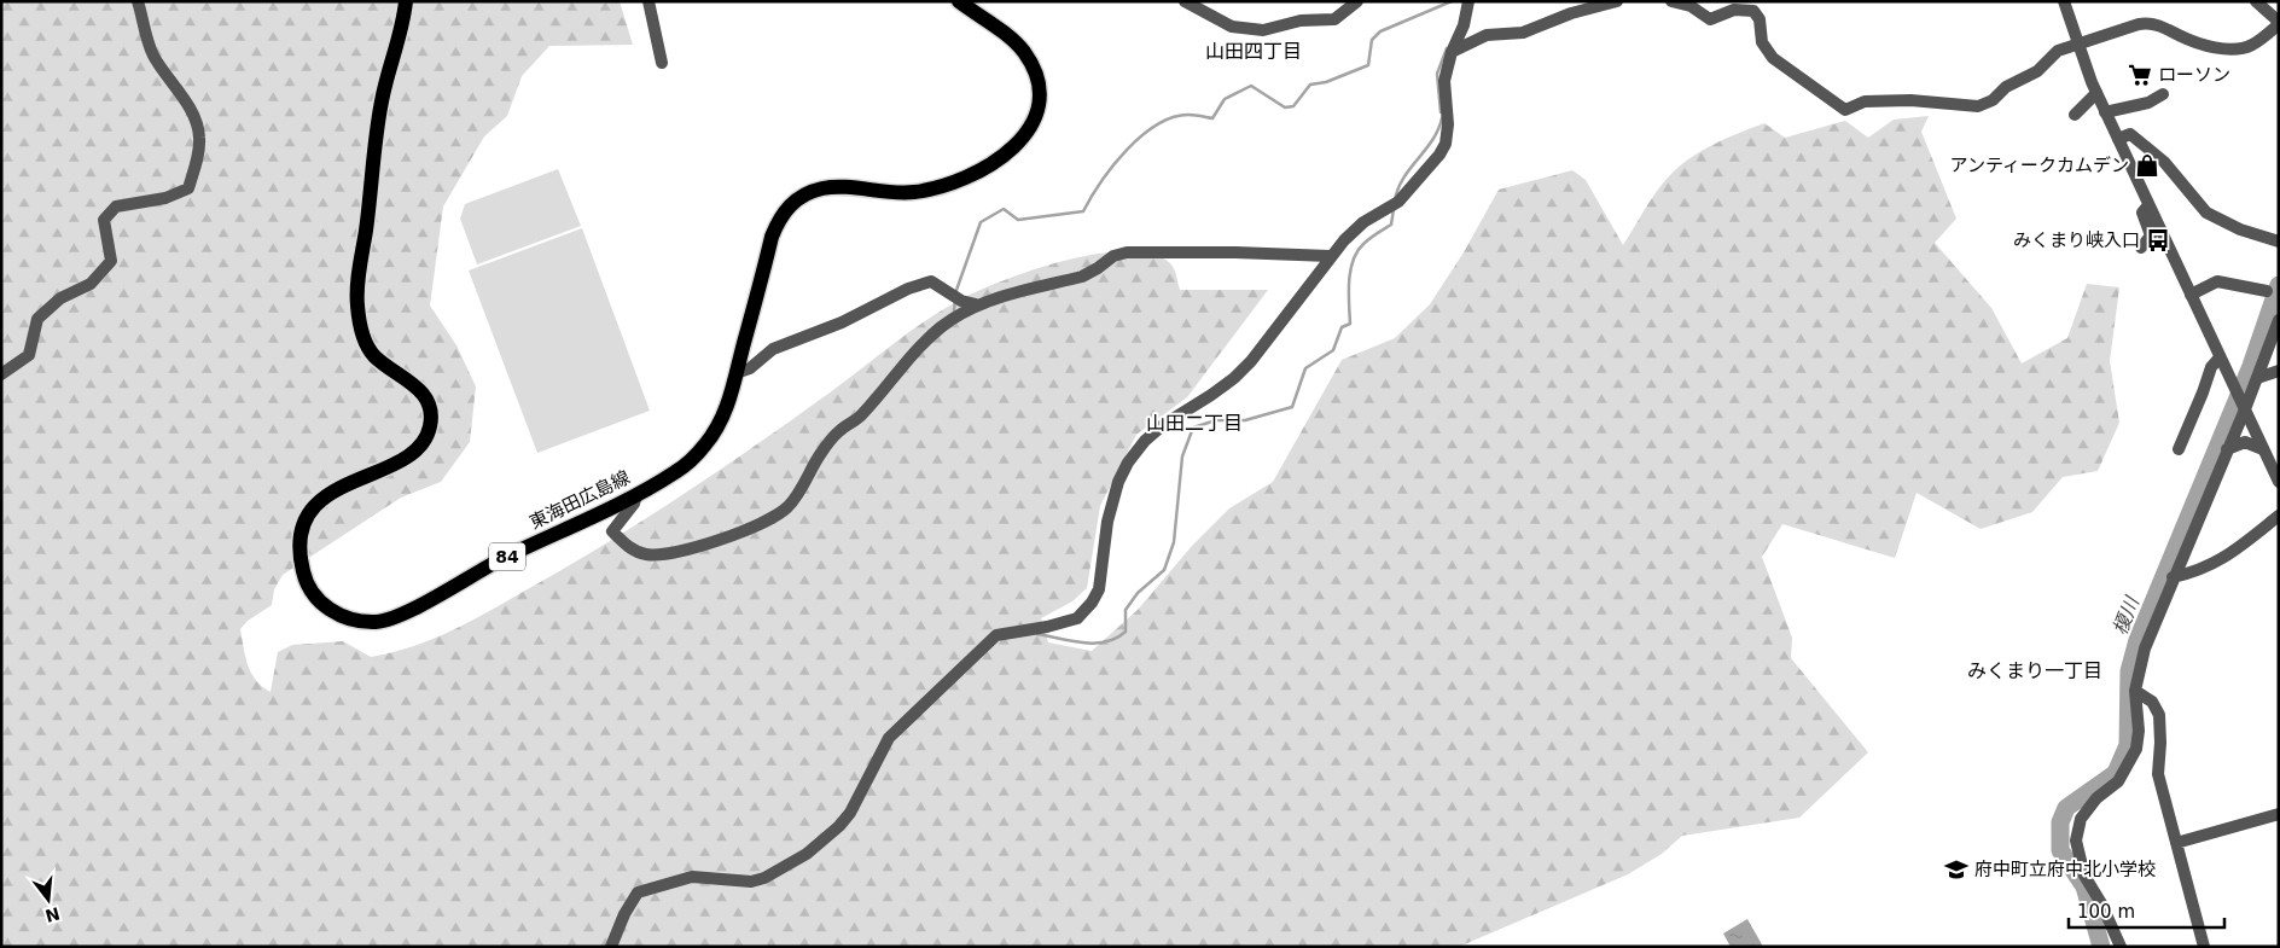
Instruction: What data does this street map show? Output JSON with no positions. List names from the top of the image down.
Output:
{
  "streets": {
    "main road": ["東海田広島線", "84"]
  },
  "districts": ["山田四丁目", "山田二丁目", "みくまり一丁目"],
  "water": ["榎川"],
  "places": {
    "supermarket": ["ローソン"],
    "shop": ["アンティークカムデン"],
    "bus stop": ["みくまり峡入口"],
    "school or university": ["府中町立府中北小学校"]
  },
  "scale_bar": "100 m",
  "north": "bottom"
}
